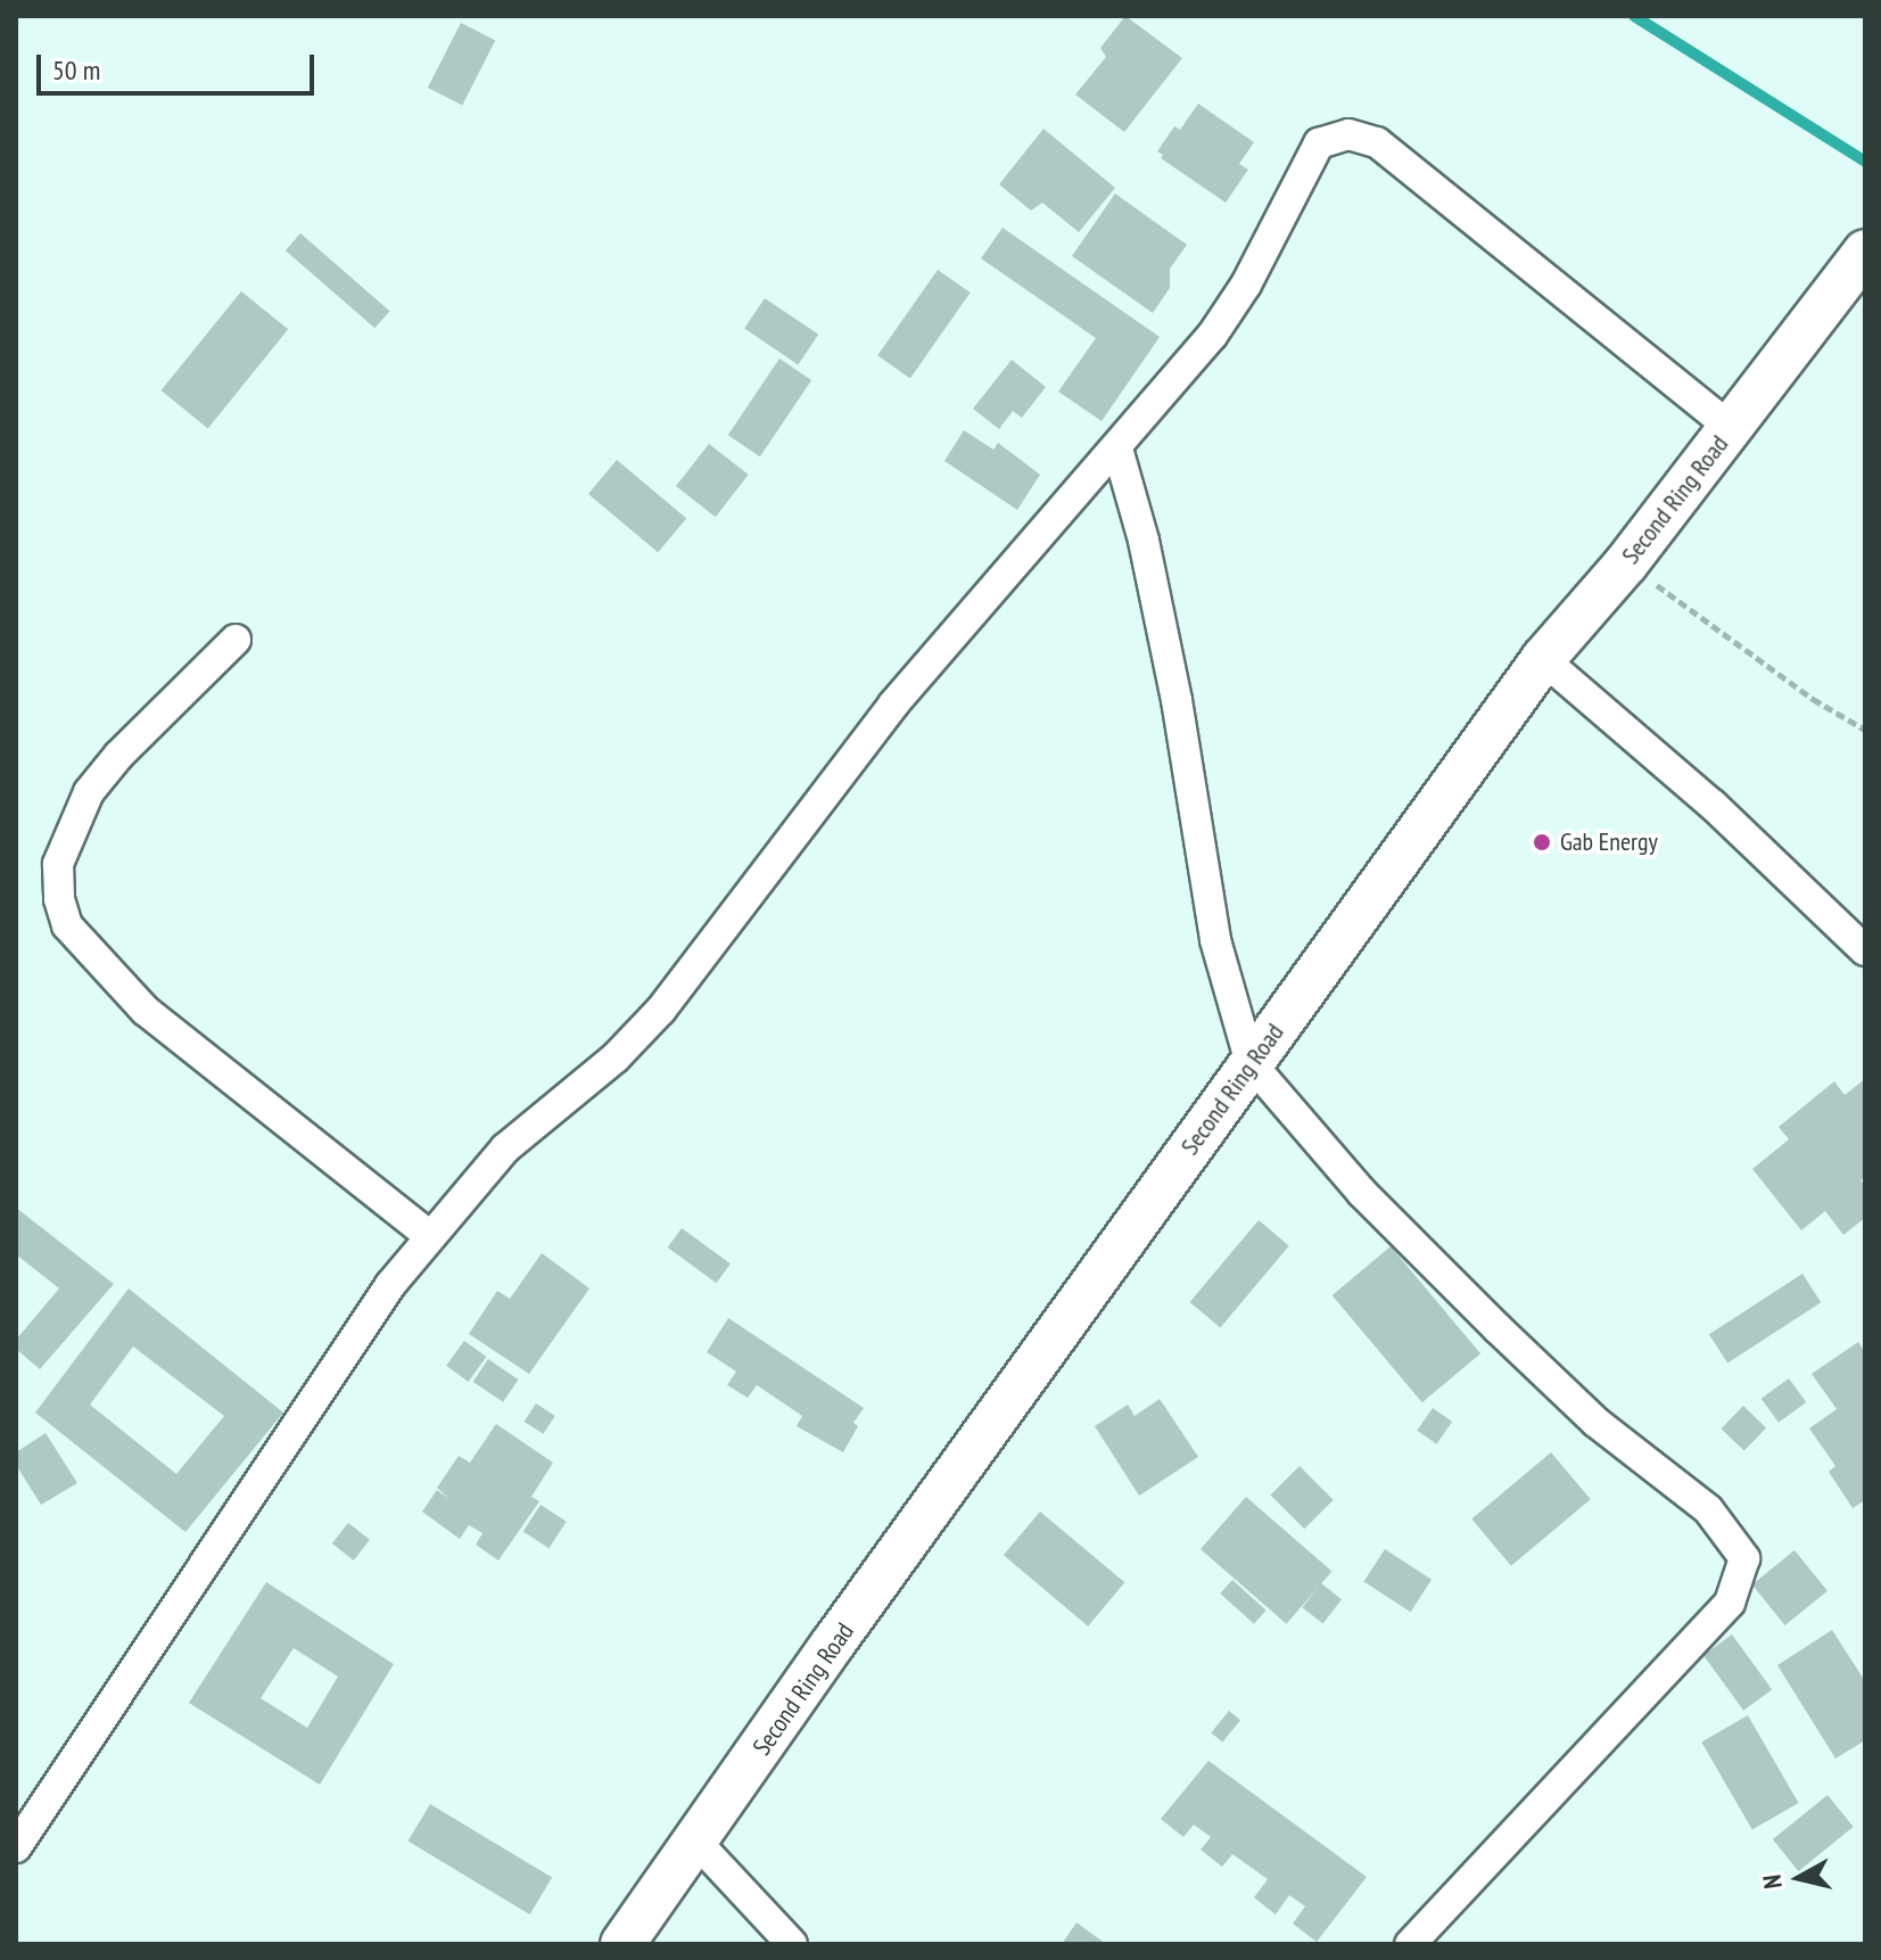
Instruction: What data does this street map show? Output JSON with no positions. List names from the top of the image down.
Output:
{
  "streets": {
    "street": ["Second Ring Road"]
  },
  "places": ["Gab Energy"],
  "scale_bar": "50 m",
  "north": "left"
}
